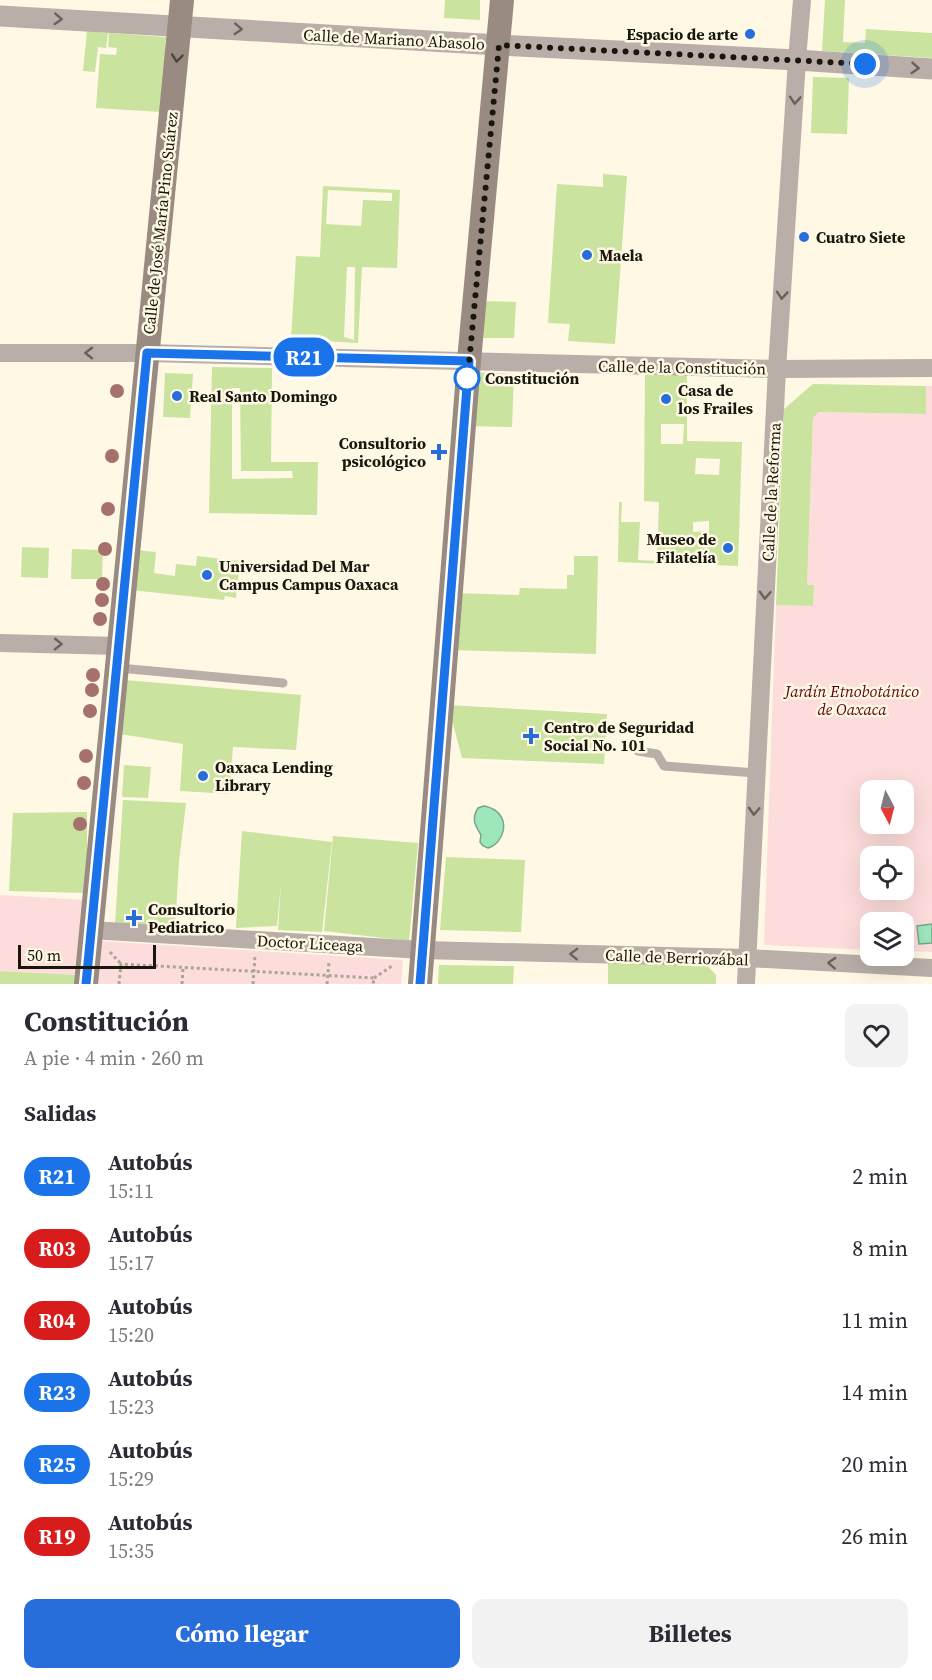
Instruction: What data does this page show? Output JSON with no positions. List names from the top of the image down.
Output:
{
  "streets": {
    "main road": ["Calle de José María Pino Suárez"],
    "street": [
      "Calle de Mariano Abasolo",
      "Calle de la Constitución",
      "Calle de la Reforma",
      "Doctor Liceaga",
      "Calle de Berriozábal"
    ]
  },
  "crossings": [
    ["Calle de Mariano Abasolo", "Calle de José María Pino Suárez"],
    ["Calle de Mariano Abasolo", "Calle de la Reforma"],
    ["Calle de José María Pino Suárez", "Calle de la Constitución"],
    ["Calle de José María Pino Suárez", "Doctor Liceaga"],
    ["Calle de la Constitución", "Calle de la Reforma"],
    ["Calle de la Reforma", "Calle de Berriozábal"],
    ["Doctor Liceaga", "Calle de Berriozábal"]
  ],
  "one_way": ["Calle de Mariano Abasolo", "Calle de la Reforma", "Calle de Berriozábal"],
  "parks": ["Jardín Etnobotánico de Oaxaca"],
  "places": {
    "other": [
      "Espacio de arte",
      "Cuatro Siete",
      "Maela",
      "Constitución",
      "Real Santo Domingo",
      "Casa de los Frailes",
      "Museo de Filatelía",
      "Universidad Del Mar Campus Campus Oaxaca",
      "Oaxaca Lending Library"
    ],
    "health": ["Consultorio psicológico", "Centro de Seguridad Social No. 101", "Consultorio Pediatrico"]
  },
  "lines": ["bus line R21"],
  "scale_bar": "50 m",
  "north": "bottom",
  "page": {
    "on_map": "R21",
    "scale": "50 m",
    "heading": [
      ["Constitución", "A pie · 4 min · 260 m"],
      "Salidas"
    ],
    "list": [
      {
        "mark": "R21",
        "name": "Autobús",
        "note": "15:11",
        "value": "2 min"
      },
      {
        "mark": "R03",
        "name": "Autobús",
        "note": "15:17",
        "value": "8 min"
      },
      {
        "mark": "R04",
        "name": "Autobús",
        "note": "15:20",
        "value": "11 min"
      },
      {
        "mark": "R23",
        "name": "Autobús",
        "note": "15:23",
        "value": "14 min"
      },
      {
        "mark": "R25",
        "name": "Autobús",
        "note": "15:29",
        "value": "20 min"
      },
      {
        "mark": "R19",
        "name": "Autobús",
        "note": "15:35",
        "value": "26 min"
      }
    ],
    "buttons": ["Cómo llegar", "Billetes"]
  }
}
